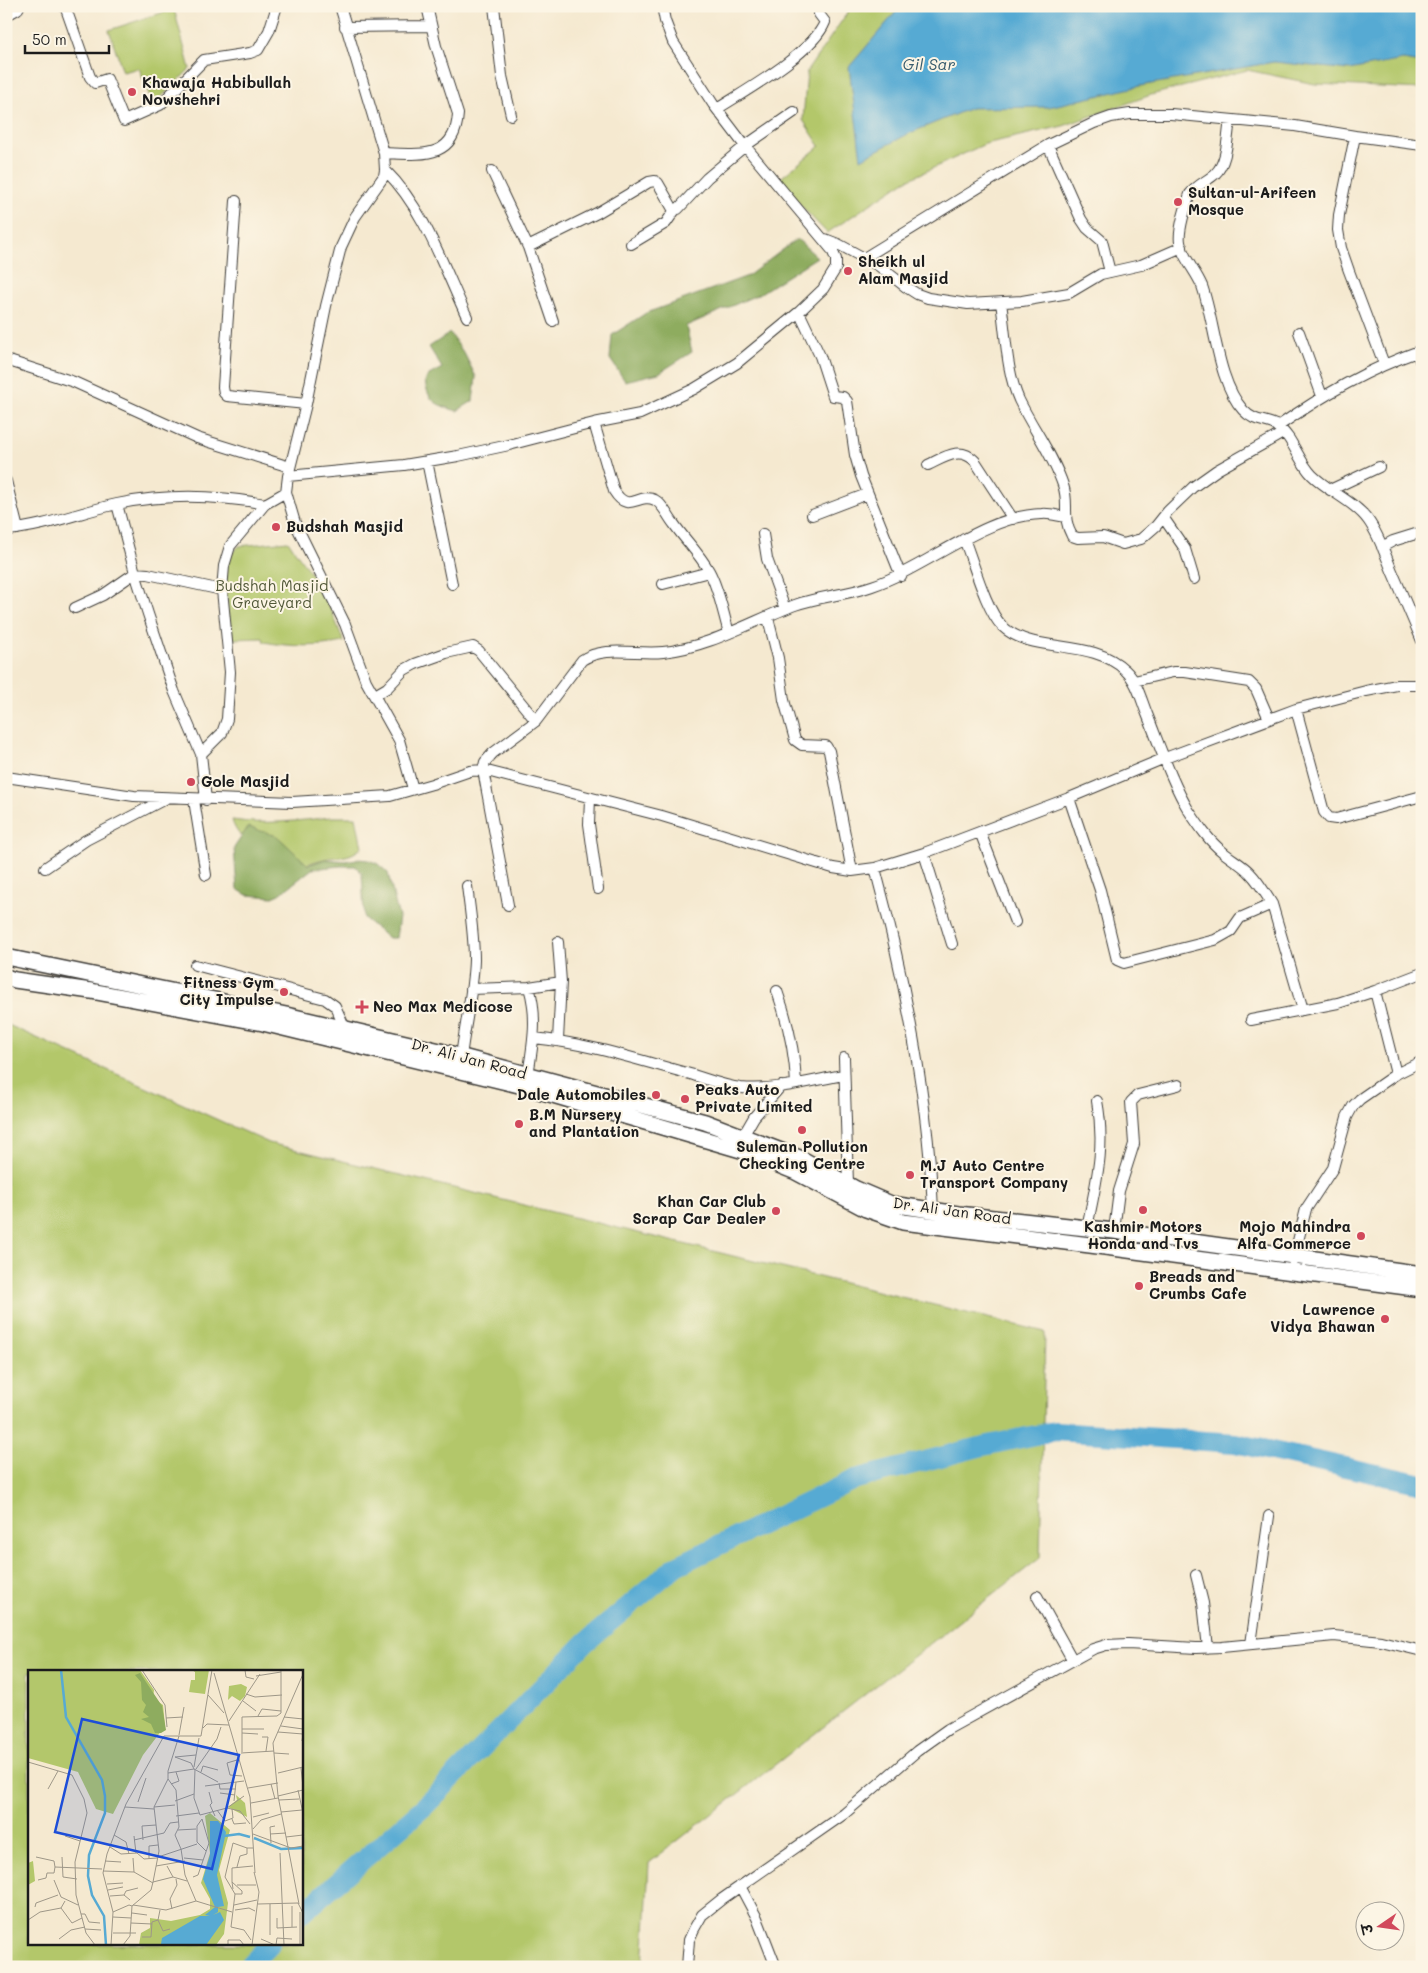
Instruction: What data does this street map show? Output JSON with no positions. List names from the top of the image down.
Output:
{
  "streets": {
    "main road": ["Dr. Ali Jan Road"]
  },
  "water": ["Gil Sar"],
  "parks": ["Budshah Masjid Graveyard"],
  "places": {
    "other": [
      "Khawaja Habibullah Nowshehri",
      "Sultan-ul-Arifeen Mosque",
      "Sheikh ul Alam Masjid",
      "Budshah Masjid",
      "Gole Masjid",
      "Fitness Gym City Impulse",
      "Dale Automobiles",
      "Peaks Auto Private Limited",
      "B.M Nursery and Plantation",
      "Suleman Pollution Checking Centre",
      "M.J Auto Centre Transport Company",
      "Kashmir Motors Honda and Tvs",
      "Khan Car Club Scrap Car Dealer",
      "Mojo Mahindra Alfa Commerce",
      "Breads and Crumbs Cafe",
      "Lawrence Vidya Bhawan"
    ],
    "health": ["Neo Max Medicose"]
  },
  "scale_bar": "50 m",
  "north": "left"
}
